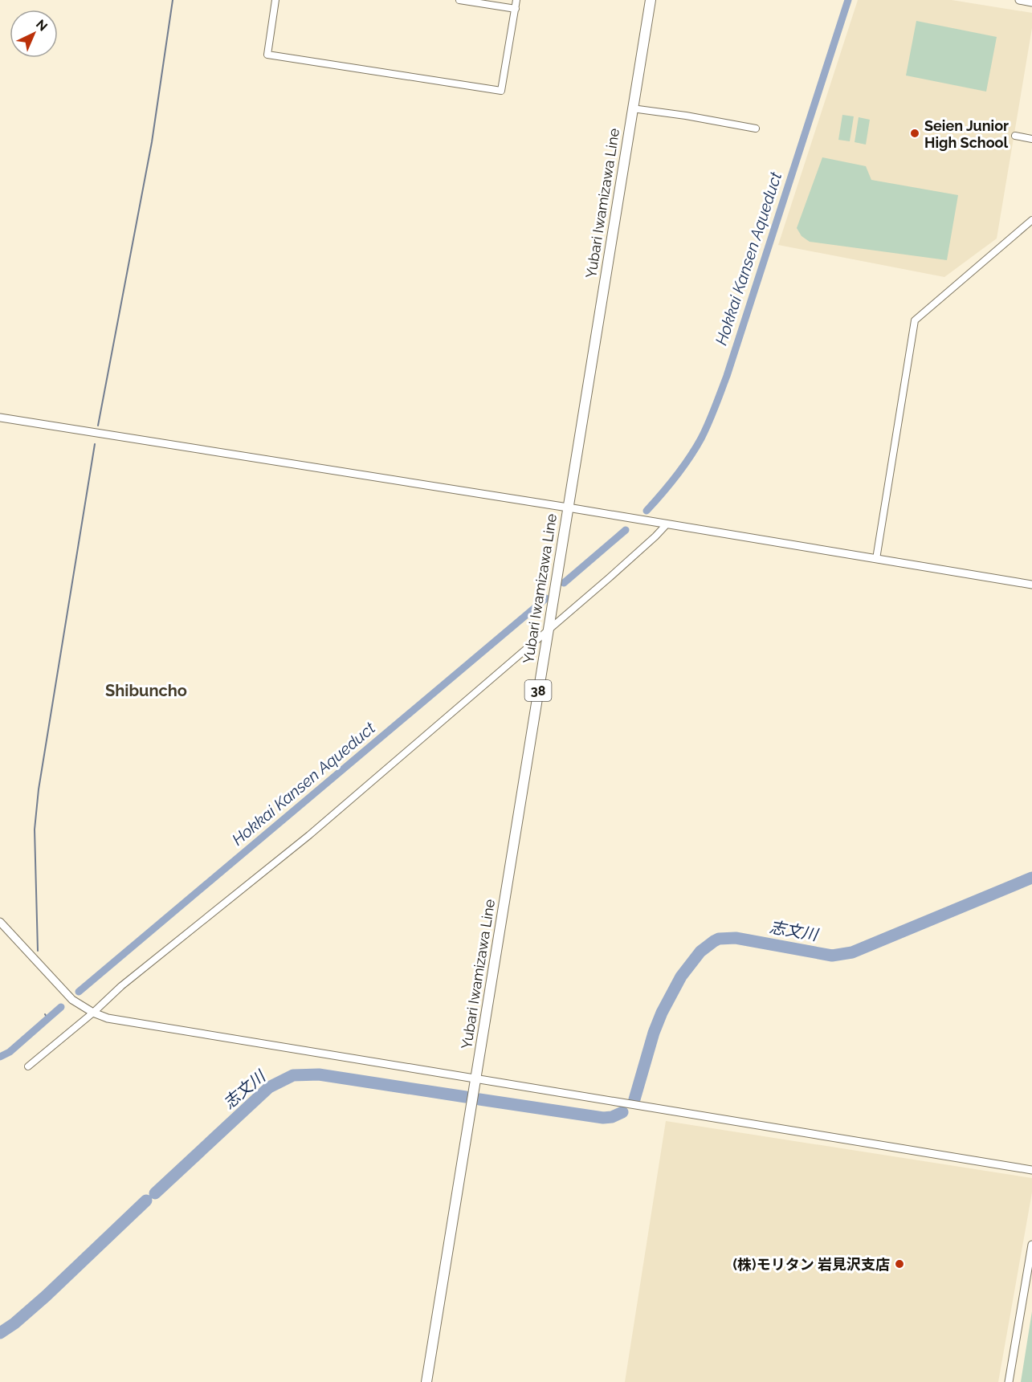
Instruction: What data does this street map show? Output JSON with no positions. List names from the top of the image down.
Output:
{
  "streets": {
    "main road": ["Yubari Iwamizawa Line", "38"]
  },
  "districts": ["Shibuncho"],
  "water": ["Hokkai Kansen Aqueduct", "志文川"],
  "places": ["Seien Junior High School", "(株)モリタン 岩見沢支店"],
  "north": "top right"
}
